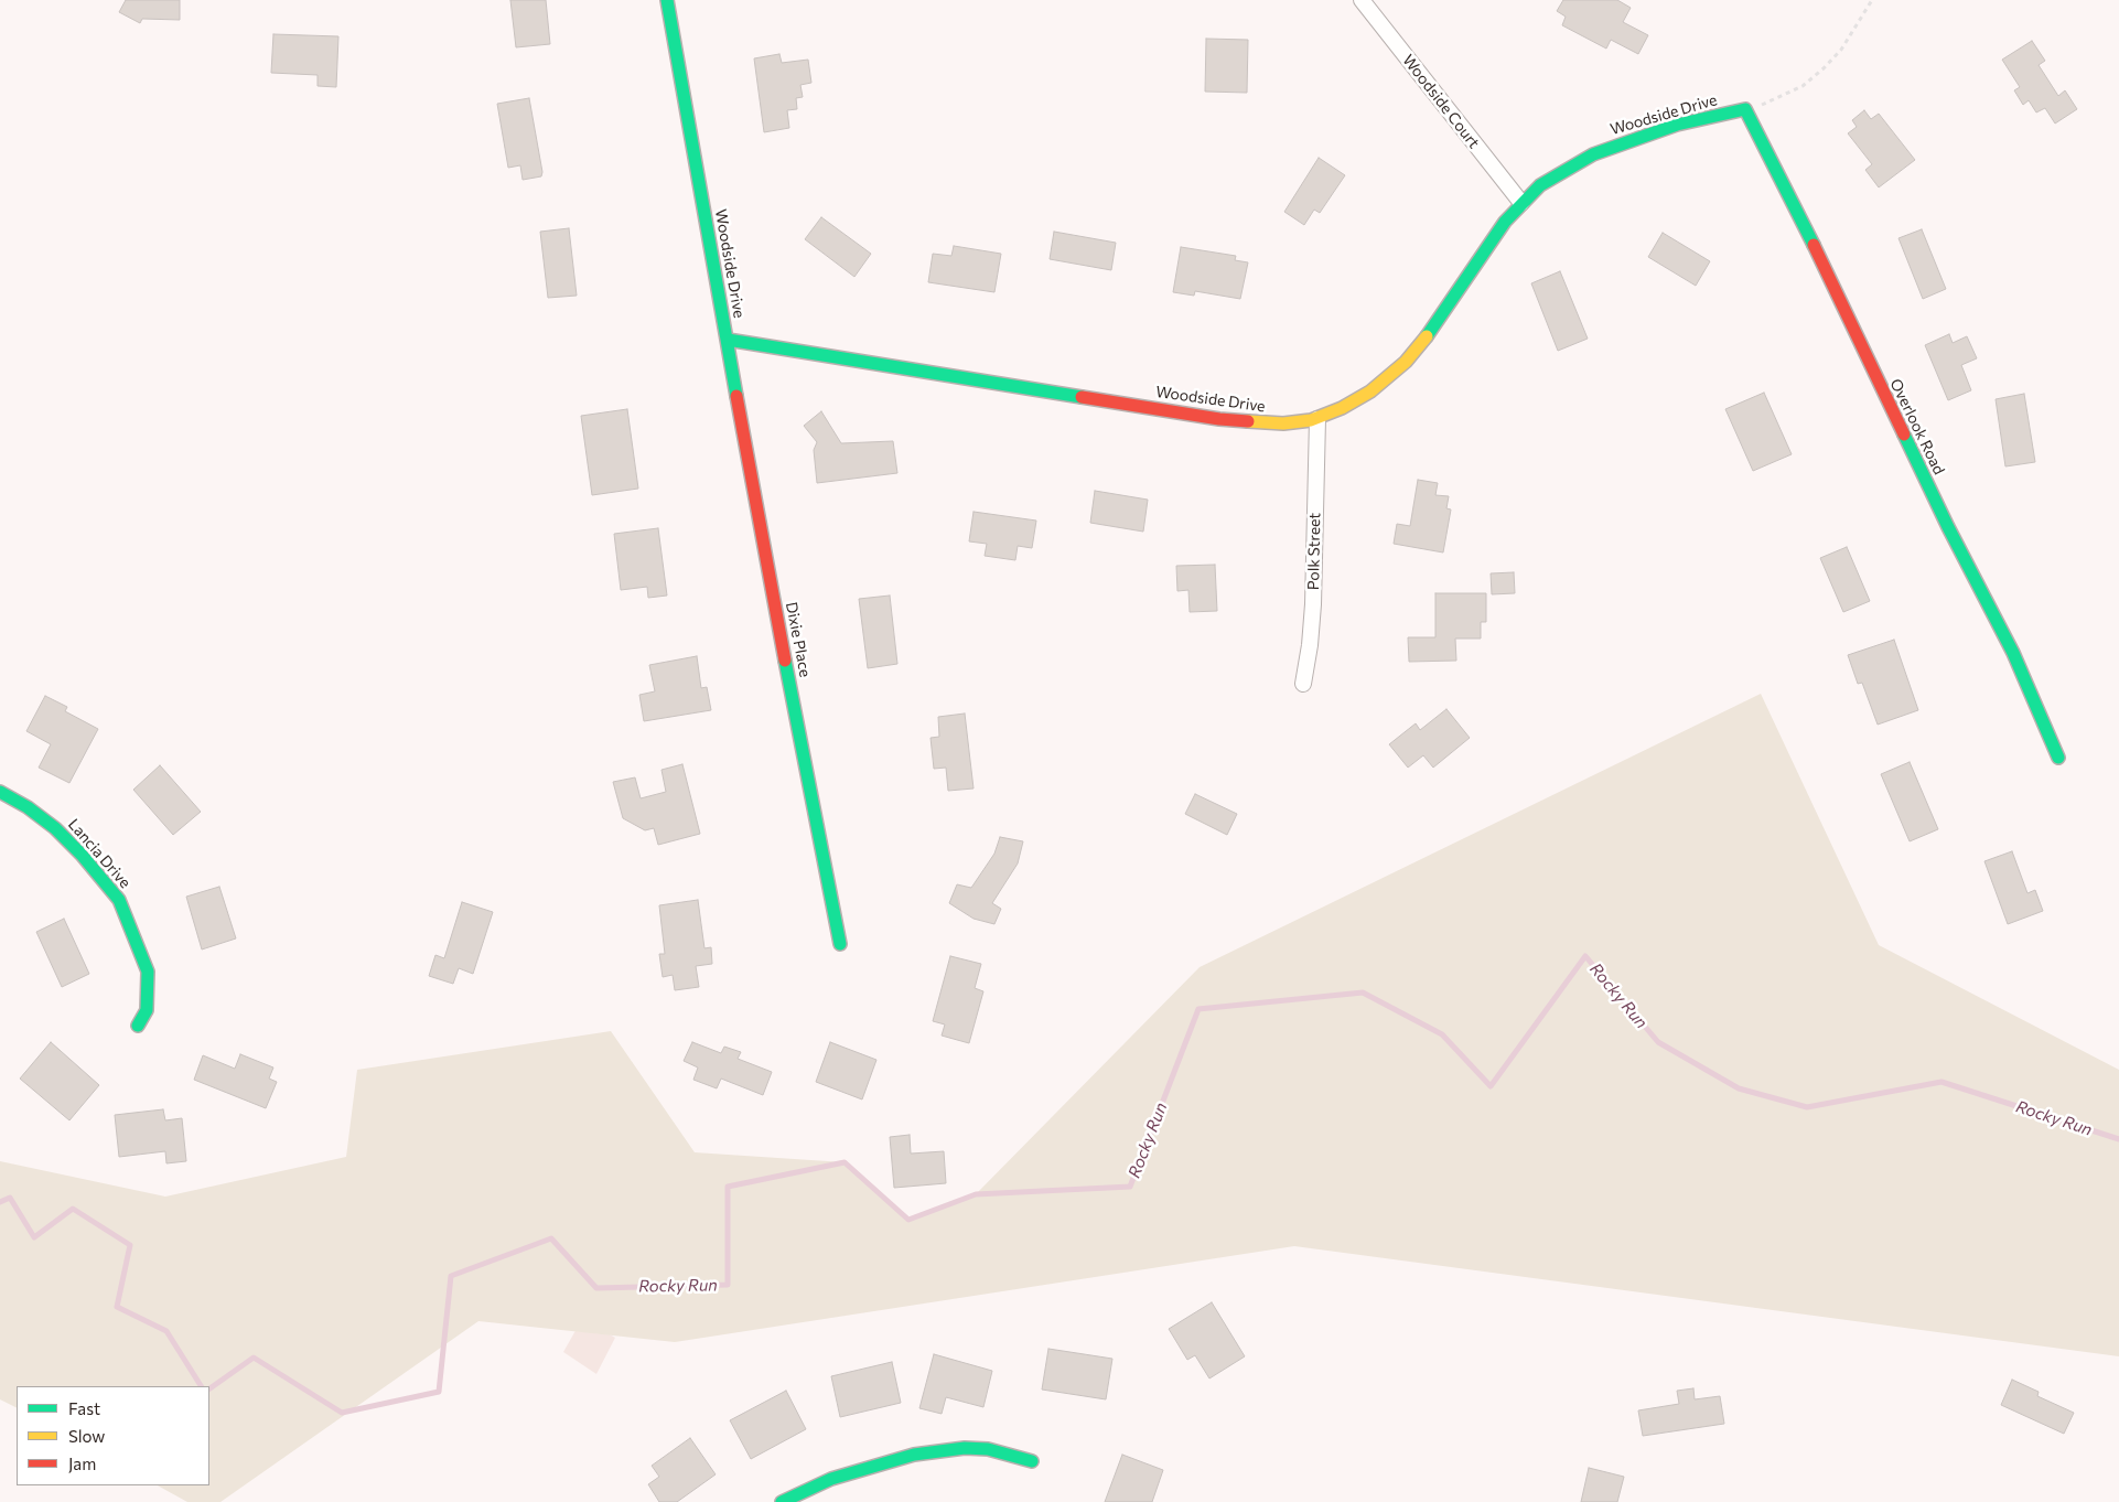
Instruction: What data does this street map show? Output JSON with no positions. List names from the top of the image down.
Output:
{
  "streets": {
    "street": [
      "Woodside Court",
      "Woodside Drive",
      "Overlook Road",
      "Polk Street",
      "Dixie Place",
      "Lancia Drive"
    ]
  },
  "crossings": [
    ["Woodside Court", "Woodside Drive"],
    ["Woodside Drive", "Overlook Road"],
    ["Woodside Drive", "Polk Street"],
    ["Woodside Drive", "Dixie Place"]
  ],
  "water": ["Rocky Run"],
  "legend": ["Fast", "Slow", "Jam"]
}
